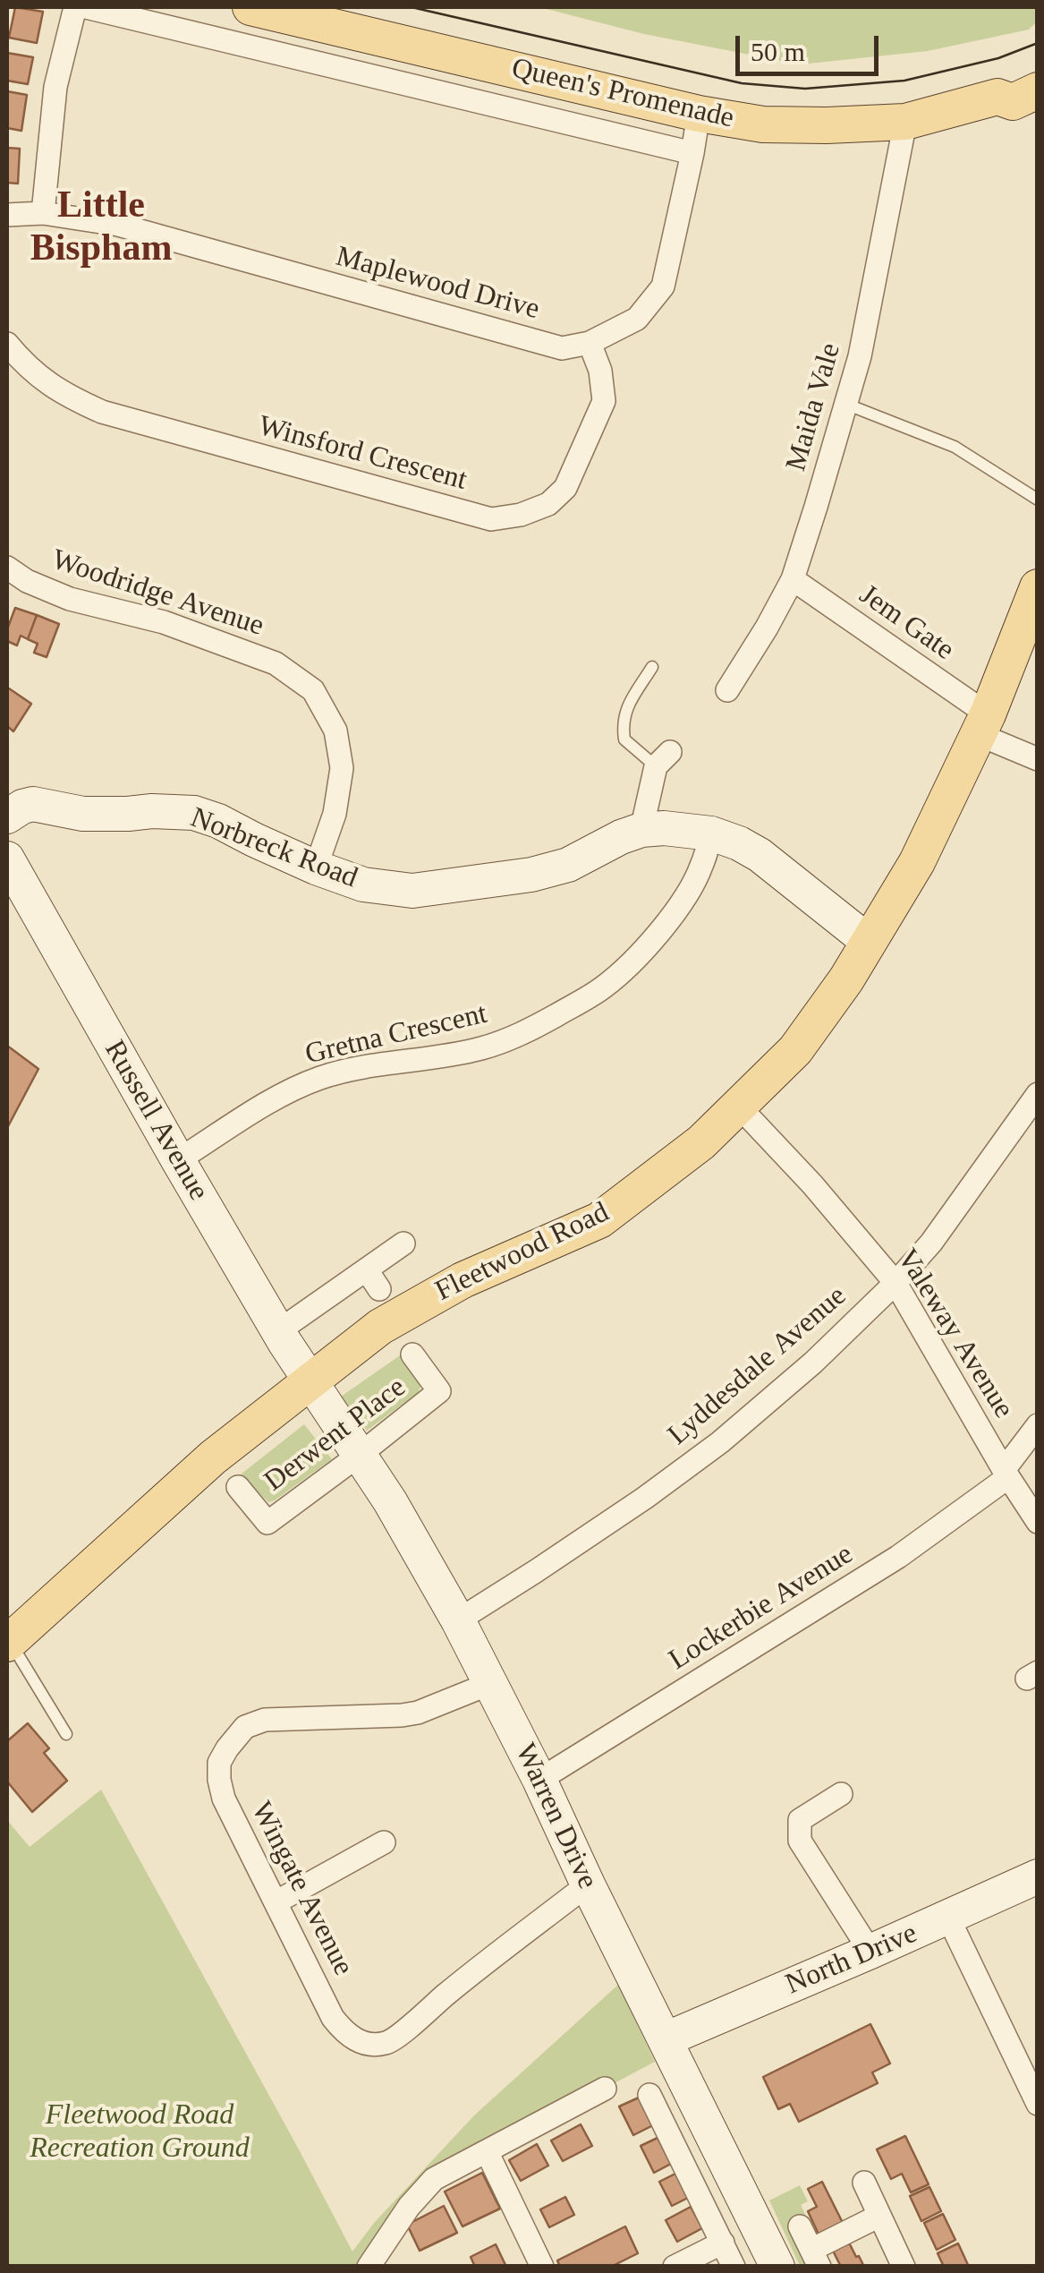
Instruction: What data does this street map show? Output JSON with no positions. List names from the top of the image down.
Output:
{
  "streets": {
    "main road": ["Queen's Promenade", "Fleetwood Road"],
    "street": [
      "Maplewood Drive",
      "Maida Vale",
      "Winsford Crescent",
      "Woodridge Avenue",
      "Jem Gate",
      "Norbreck Road",
      "Gretna Crescent",
      "Russell Avenue",
      "Valeway Avenue",
      "Lyddesdale Avenue",
      "Derwent Place",
      "Lockerbie Avenue",
      "Warren Drive",
      "Wingate Avenue",
      "North Drive"
    ]
  },
  "crossings": [
    ["Queen's Promenade", "Maplewood Drive"],
    ["Queen's Promenade", "Maida Vale"],
    ["Maplewood Drive", "Winsford Crescent"],
    ["Maida Vale", "Jem Gate"],
    ["Woodridge Avenue", "Norbreck Road"],
    ["Jem Gate", "Fleetwood Road"],
    ["Norbreck Road", "Gretna Crescent"],
    ["Norbreck Road", "Fleetwood Road"],
    ["Gretna Crescent", "Russell Avenue"],
    ["Russell Avenue", "Fleetwood Road"],
    ["Russell Avenue", "Warren Drive"],
    ["Fleetwood Road", "Valeway Avenue"],
    ["Fleetwood Road", "Warren Drive"],
    ["Valeway Avenue", "Lyddesdale Avenue"],
    ["Valeway Avenue", "Lockerbie Avenue"],
    ["Lyddesdale Avenue", "Warren Drive"],
    ["Derwent Place", "Warren Drive"],
    ["Lockerbie Avenue", "Warren Drive"],
    ["Warren Drive", "Wingate Avenue"],
    ["Warren Drive", "North Drive"]
  ],
  "districts": ["Little Bispham"],
  "parks": ["Fleetwood Road Recreation Ground"],
  "scale_bar": "50 m"
}
